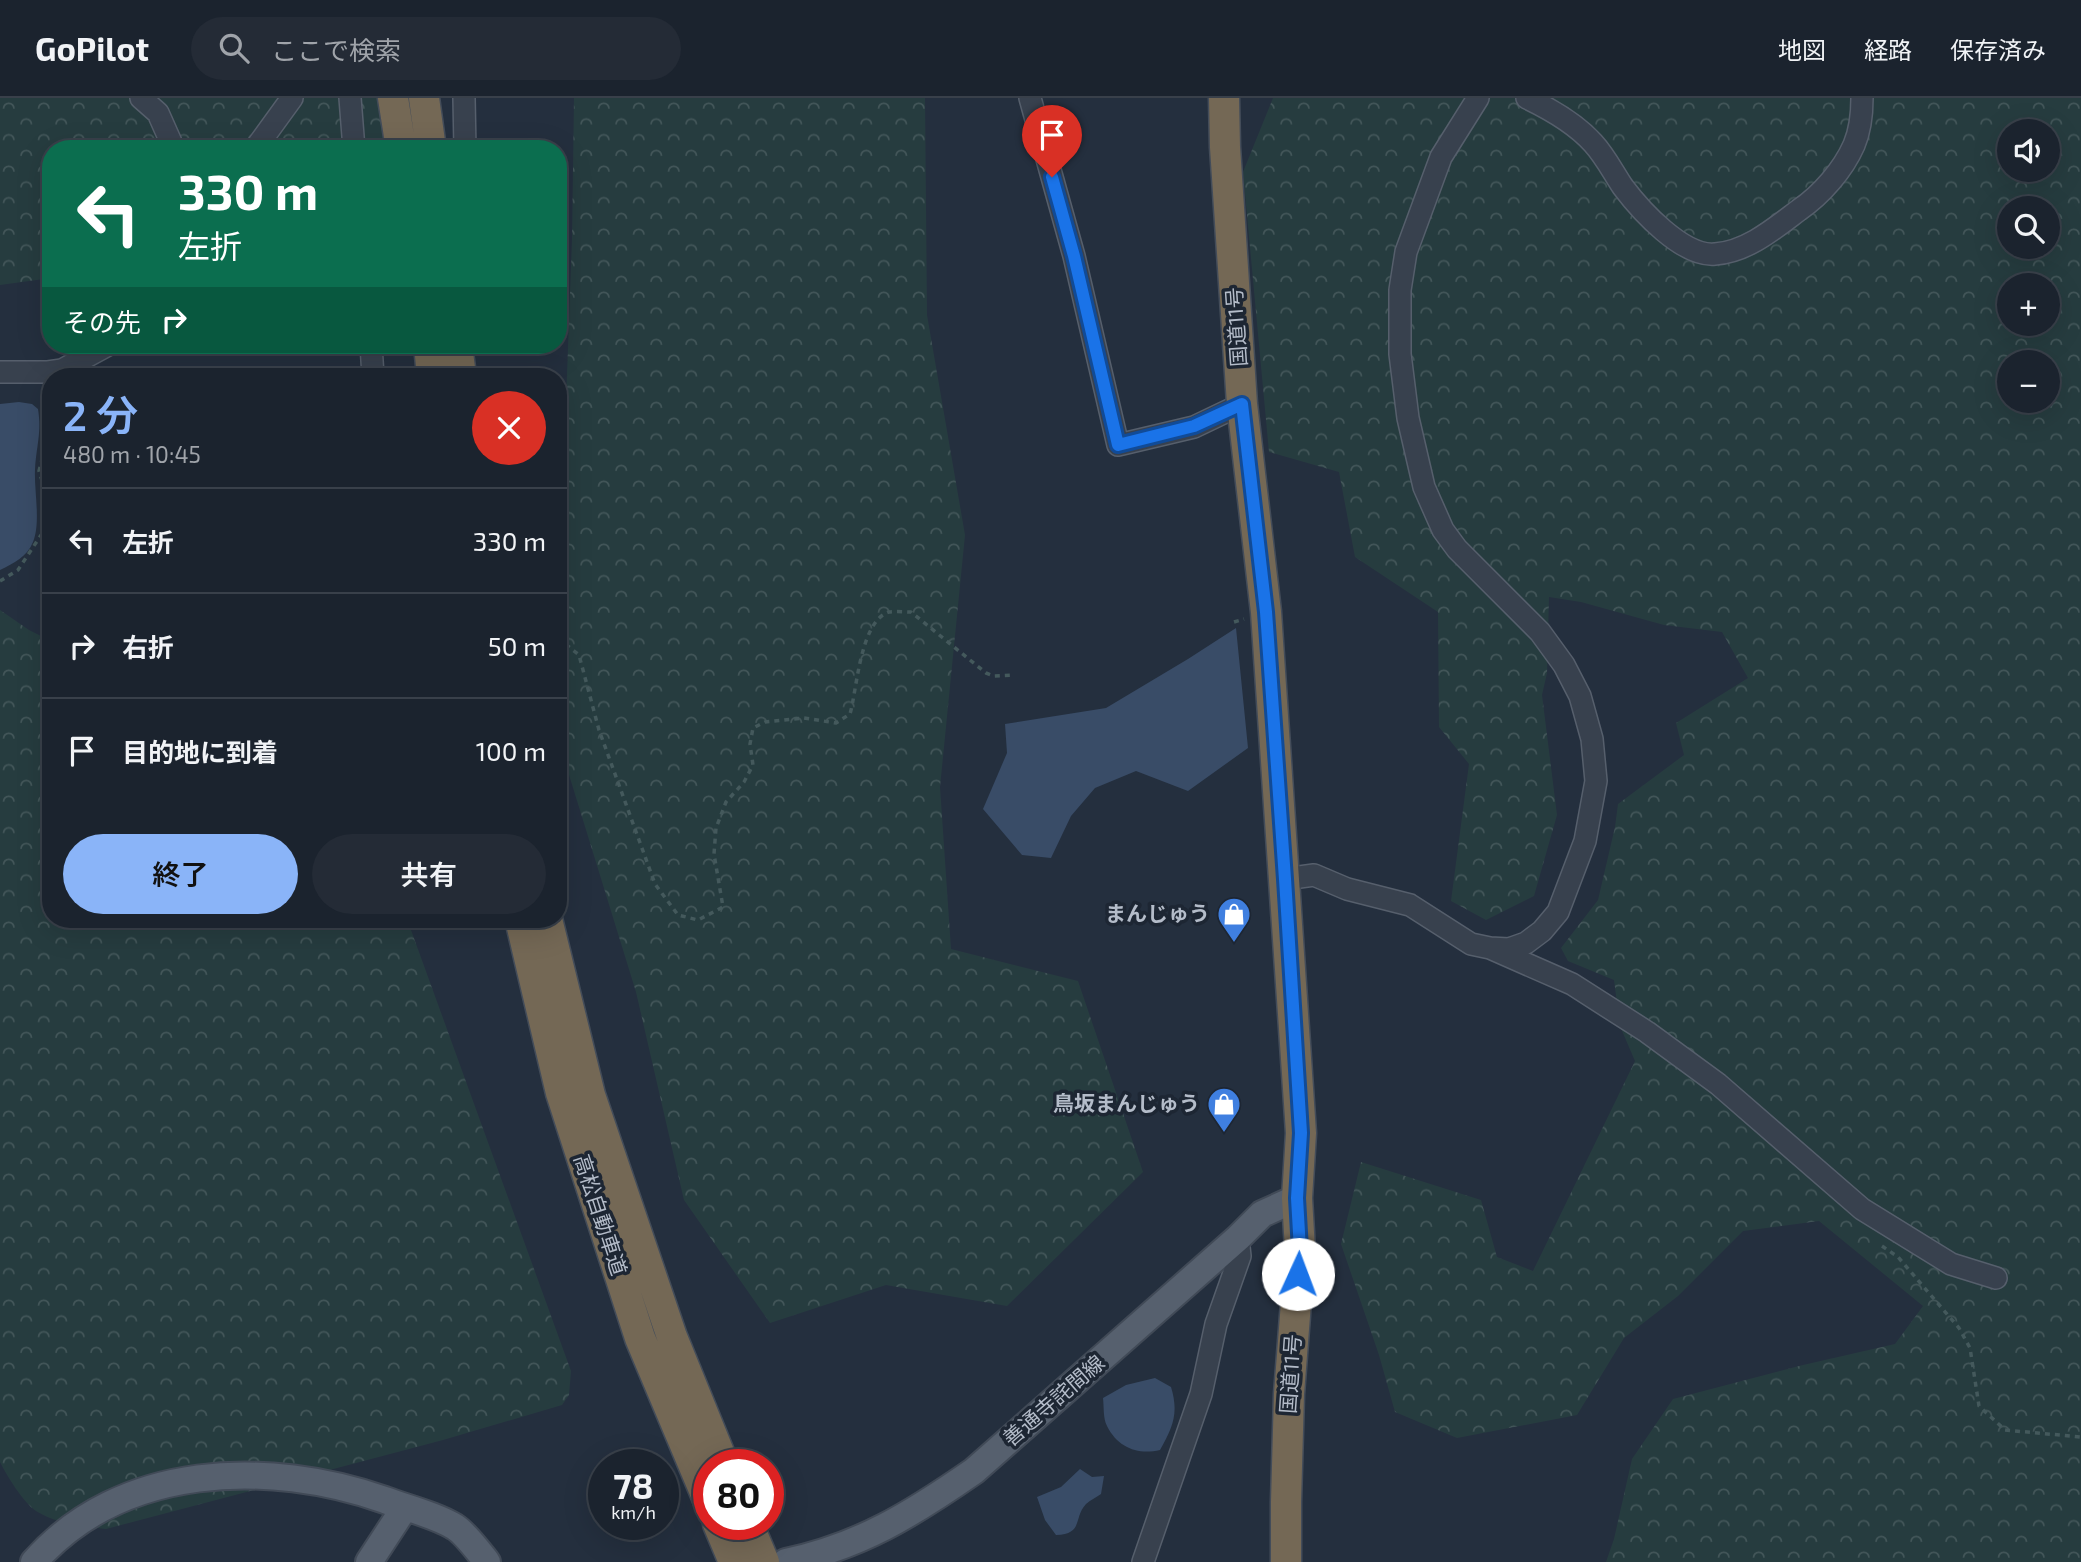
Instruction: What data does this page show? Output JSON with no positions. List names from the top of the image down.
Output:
{
  "streets": {
    "highway": ["国道11号", "高松自動車道"],
    "main road": ["善通寺詫間線"]
  },
  "crossings": [
    ["国道11号", "善通寺詫間線"]
  ],
  "places": {
    "shop": ["まんじゅう", "鳥坂まんじゅう"]
  },
  "page": {
    "header": "GoPilot",
    "search": "ここで検索",
    "nav": ["地図", "経路", "保存済み"],
    "map_buttons": ["+", "−"],
    "turn": ["330 m", "左折"],
    "then": "その先",
    "heading": ["2 分", "480 m · 10:45"],
    "list": [
      {
        "name": "左折",
        "value": "330 m"
      },
      {
        "name": "右折",
        "value": "50 m"
      },
      {
        "name": "目的地に到着",
        "value": "100 m"
      }
    ],
    "buttons": ["終了", "共有"],
    "speed": "78 km/h",
    "limit": "80"
  }
}
